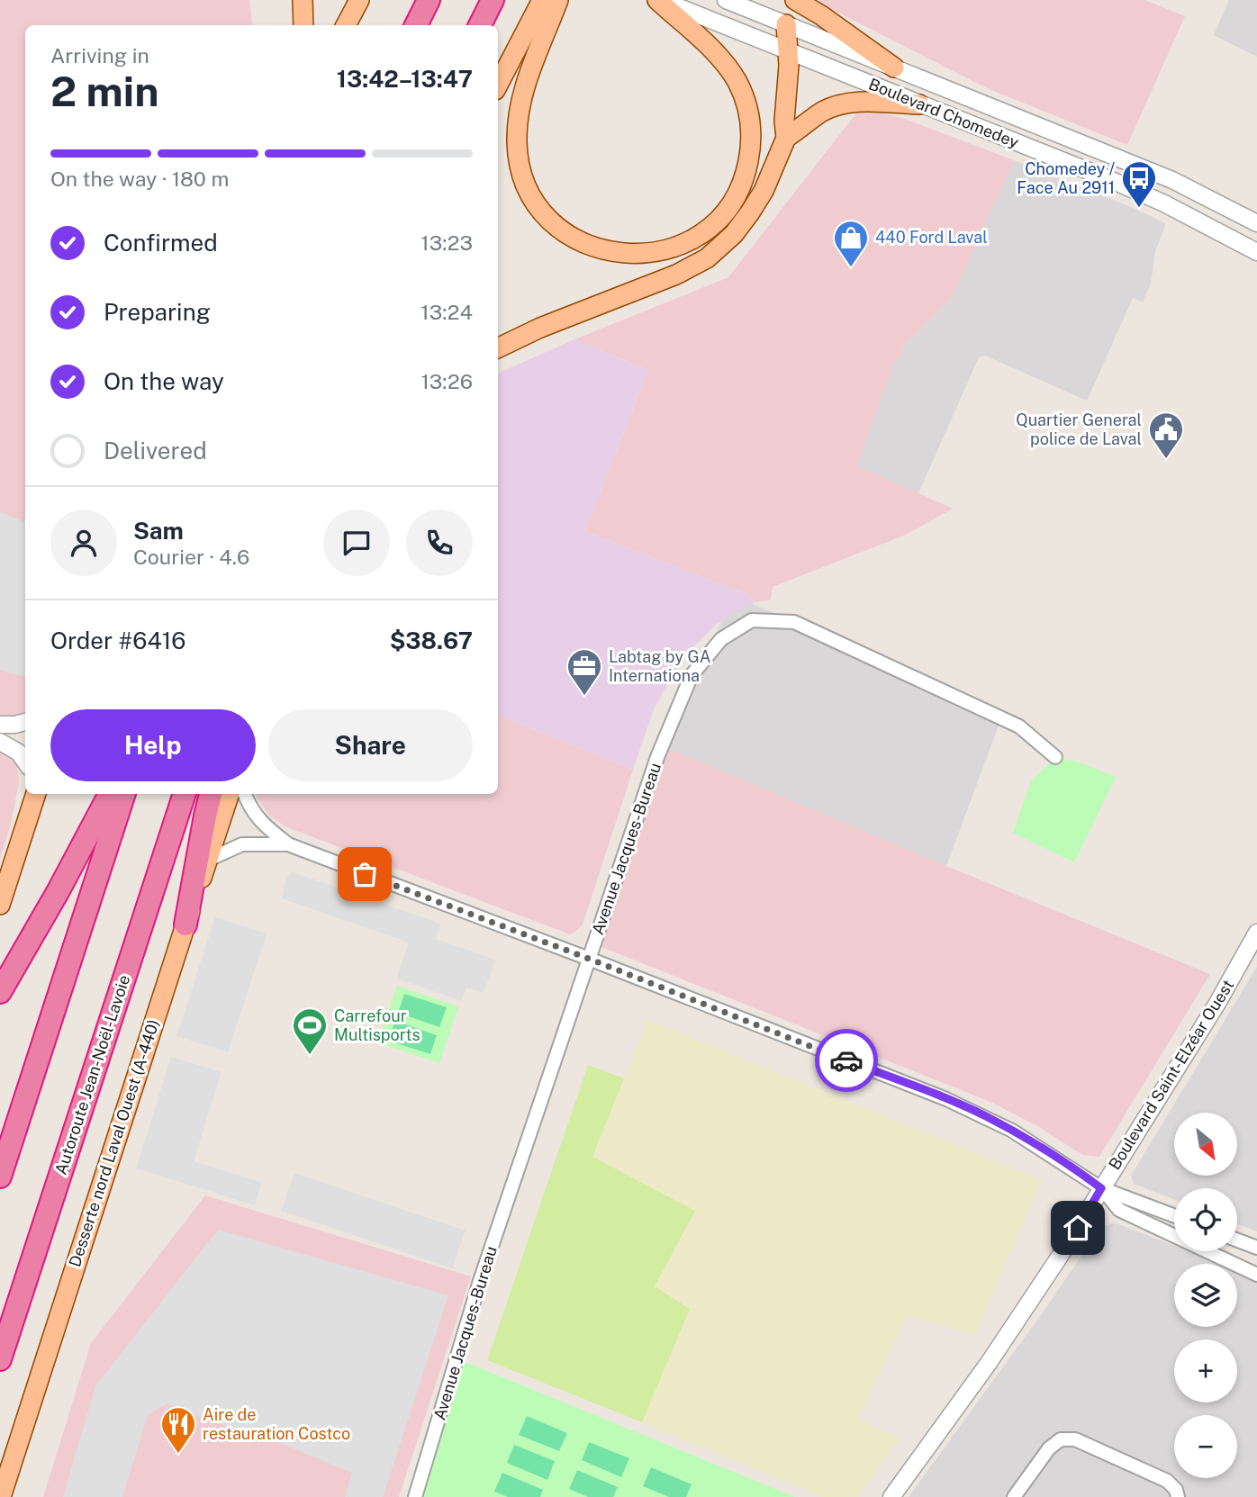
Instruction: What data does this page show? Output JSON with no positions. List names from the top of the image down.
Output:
{
  "streets": {
    "highway": ["Autoroute Jean-Noël-Lavoie"],
    "main road": ["Desserte nord Laval Ouest (A-440)"],
    "street": ["Boulevard Chomedey", "Avenue Jacques-Bureau", "Boulevard Saint-Elzéar Ouest"]
  },
  "places": {
    "bus stop": ["Chomedey / Face Au 2911"],
    "shop": ["440 Ford Laval"],
    "public building": ["Quartier General police de Laval"],
    "office": ["Labtag by GA Internationa"],
    "sports": ["Carrefour Multisports"],
    "restaurant": ["Aire de restauration Costco"]
  },
  "north": "bottom right",
  "page": {
    "heading": ["2 min", "Arriving in", "13:42–13:47"],
    "panel": [
      "Sam",
      "Courier · 4.6",
      "Order #6416",
      "$38.67"
    ],
    "bar": "On the way · 180 m",
    "list": [
      ["Confirmed", "13:23"],
      ["Preparing", "13:24"],
      ["On the way", "13:26"],
      "Delivered"
    ],
    "buttons": ["Help", "Share"],
    "map_buttons": ["+", "−"]
  }
}
